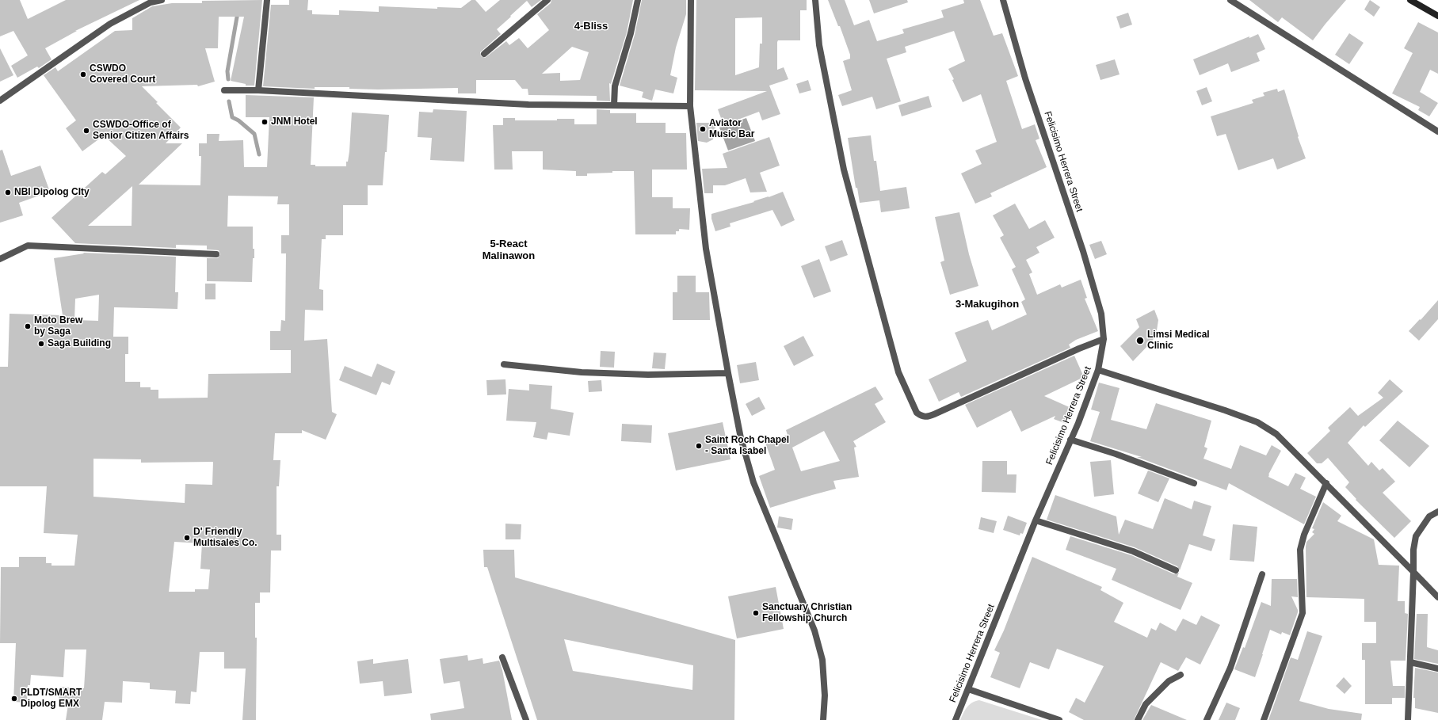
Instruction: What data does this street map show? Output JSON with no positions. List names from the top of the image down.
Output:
{
  "streets": {
    "street": ["Felicisimo Herrera Street"]
  },
  "districts": ["4-Bliss", "5-React Malinawon", "3-Makugihon"],
  "places": [
    "CSWDO Covered Court",
    "JNM Hotel",
    "Aviator Music Bar",
    "CSWDO-Office of Senior Citizen Affairs",
    "NBI Dipolog CIty",
    "Moto Brew by Saga",
    "Limsi Medical Clinic",
    "Saga Building",
    "Saint Roch Chapel - Santa Isabel",
    "D' Friendly Multisales Co.",
    "Sanctuary Christian Fellowship Church",
    "PLDT/SMART Dipolog EMX"
  ]
}
